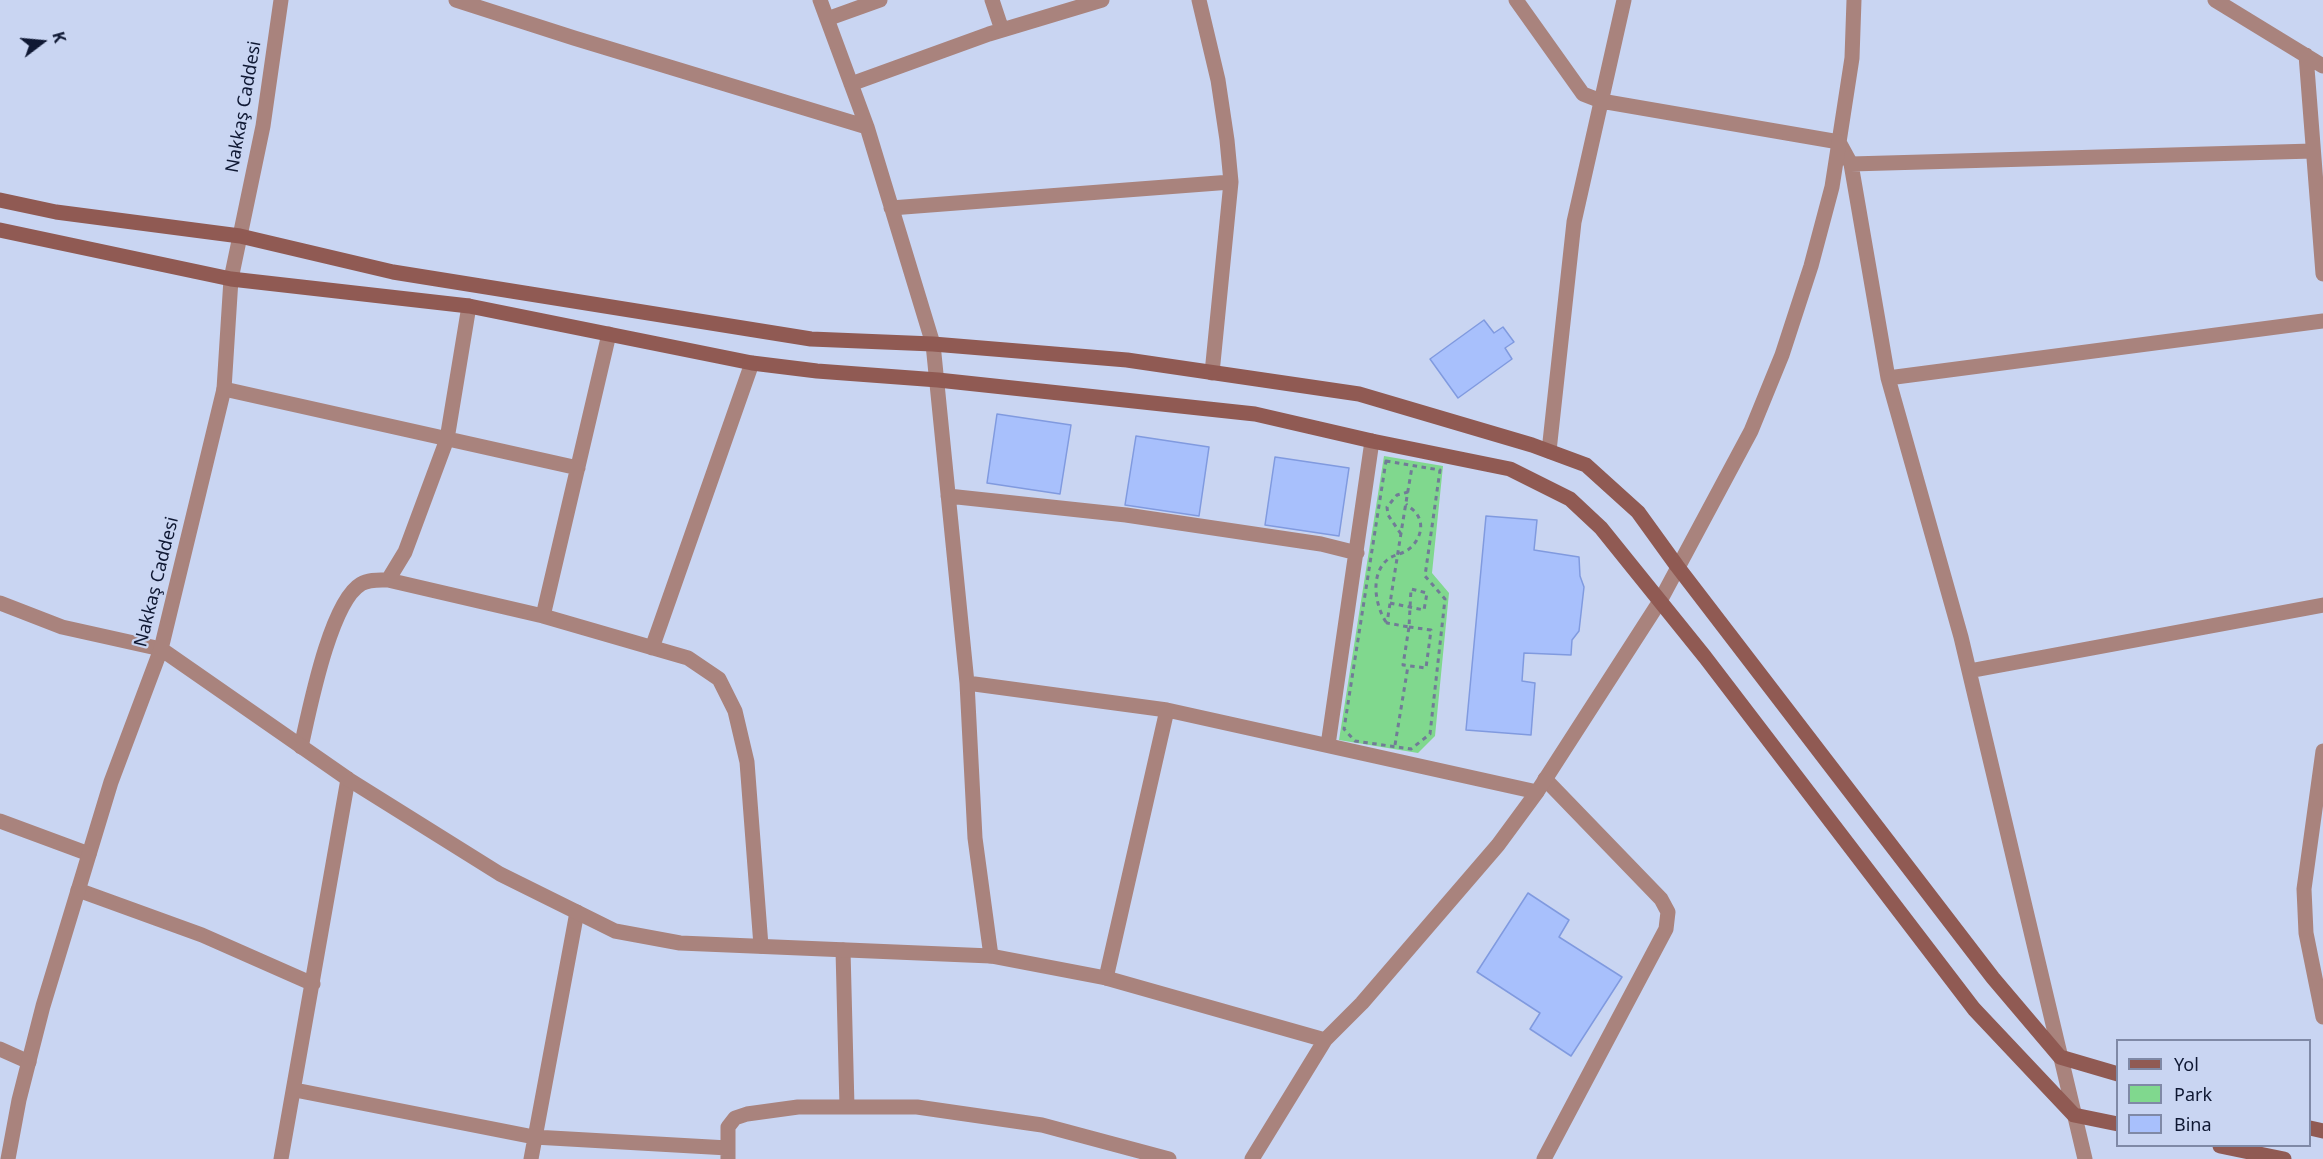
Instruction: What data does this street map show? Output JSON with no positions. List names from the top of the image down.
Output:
{
  "streets": {
    "street": ["Nakkaş Caddesi"]
  },
  "legend": ["Yol", "Park", "Bina"],
  "north": "right"
}
